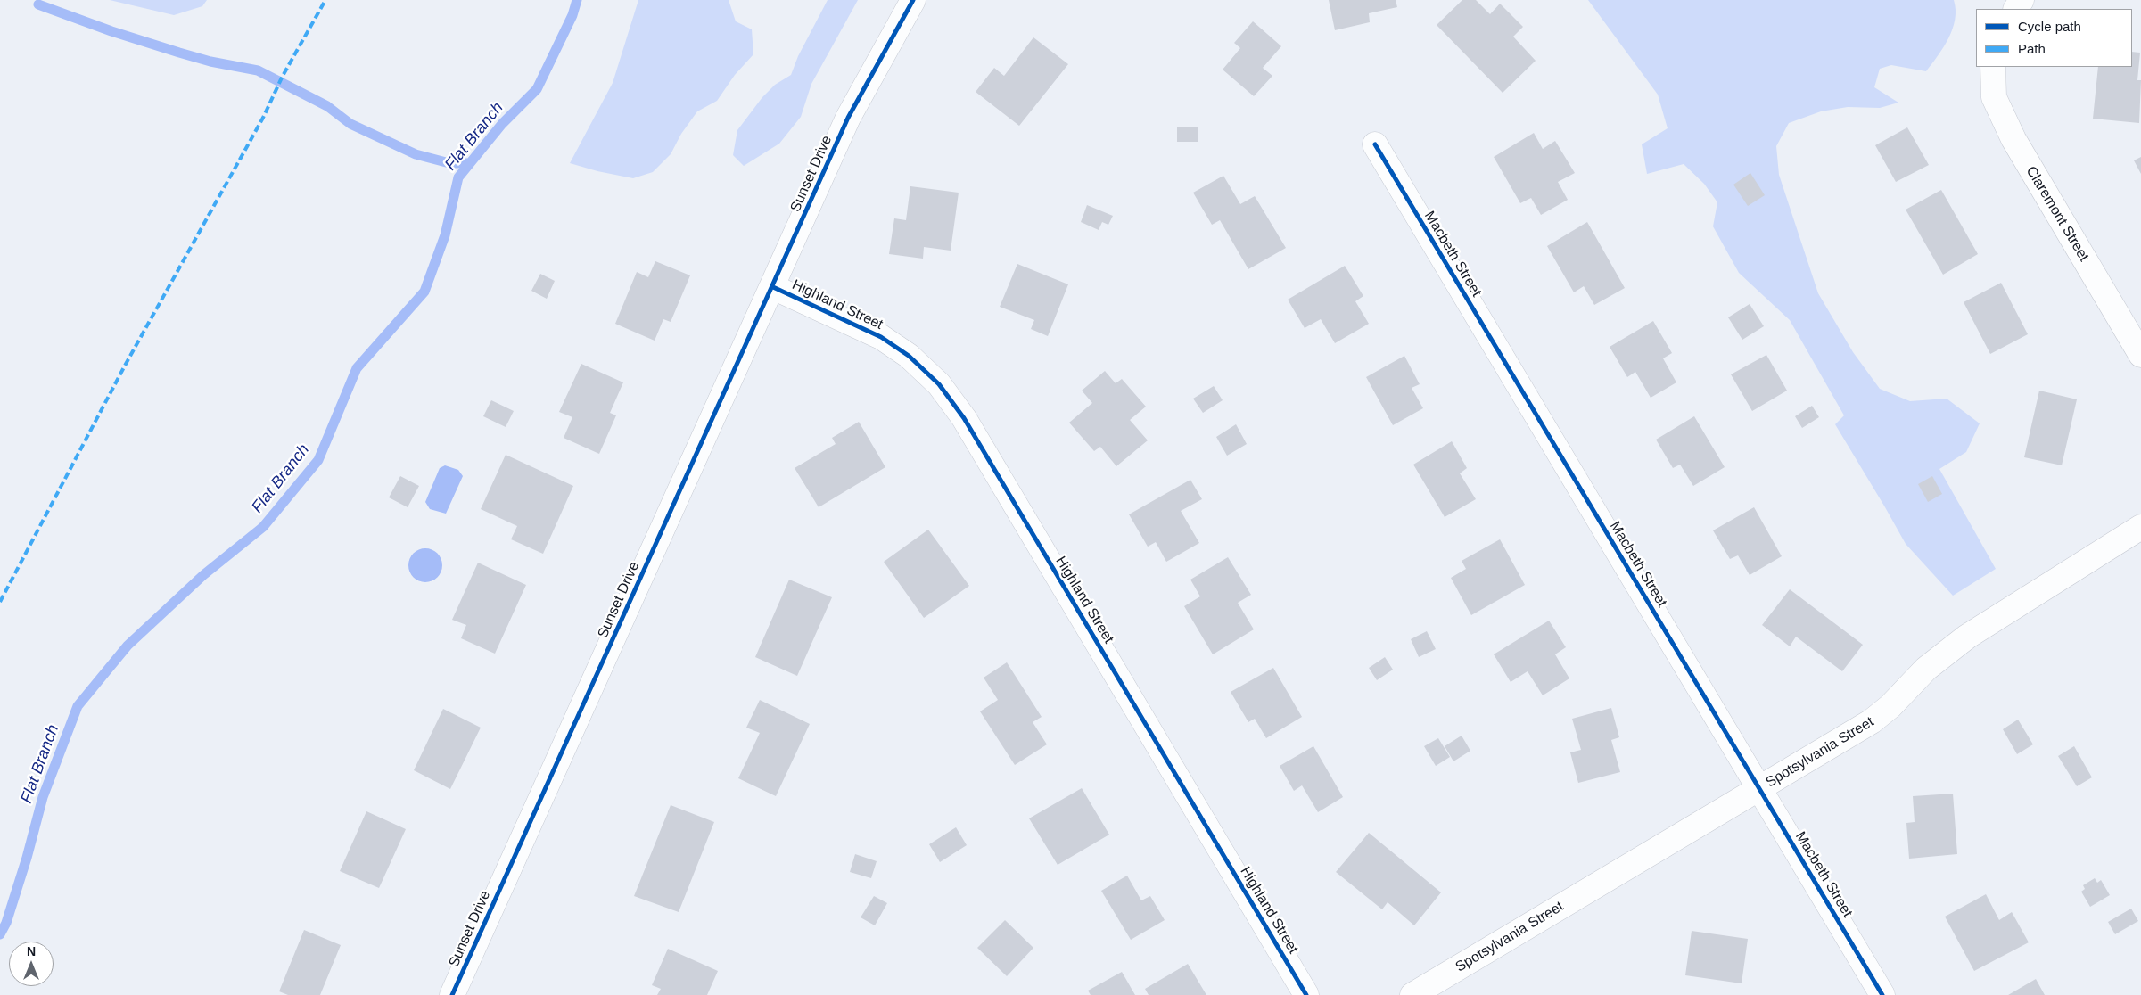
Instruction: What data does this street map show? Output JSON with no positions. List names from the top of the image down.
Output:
{
  "streets": {
    "street": [
      "Sunset Drive",
      "Claremont Street",
      "Macbeth Street",
      "Highland Street",
      "Spotsylvania Street"
    ]
  },
  "crossings": [
    ["Sunset Drive", "Highland Street"],
    ["Macbeth Street", "Spotsylvania Street"]
  ],
  "water": ["Flat Branch"],
  "legend": ["Cycle path", "Path"],
  "north": "top"
}
